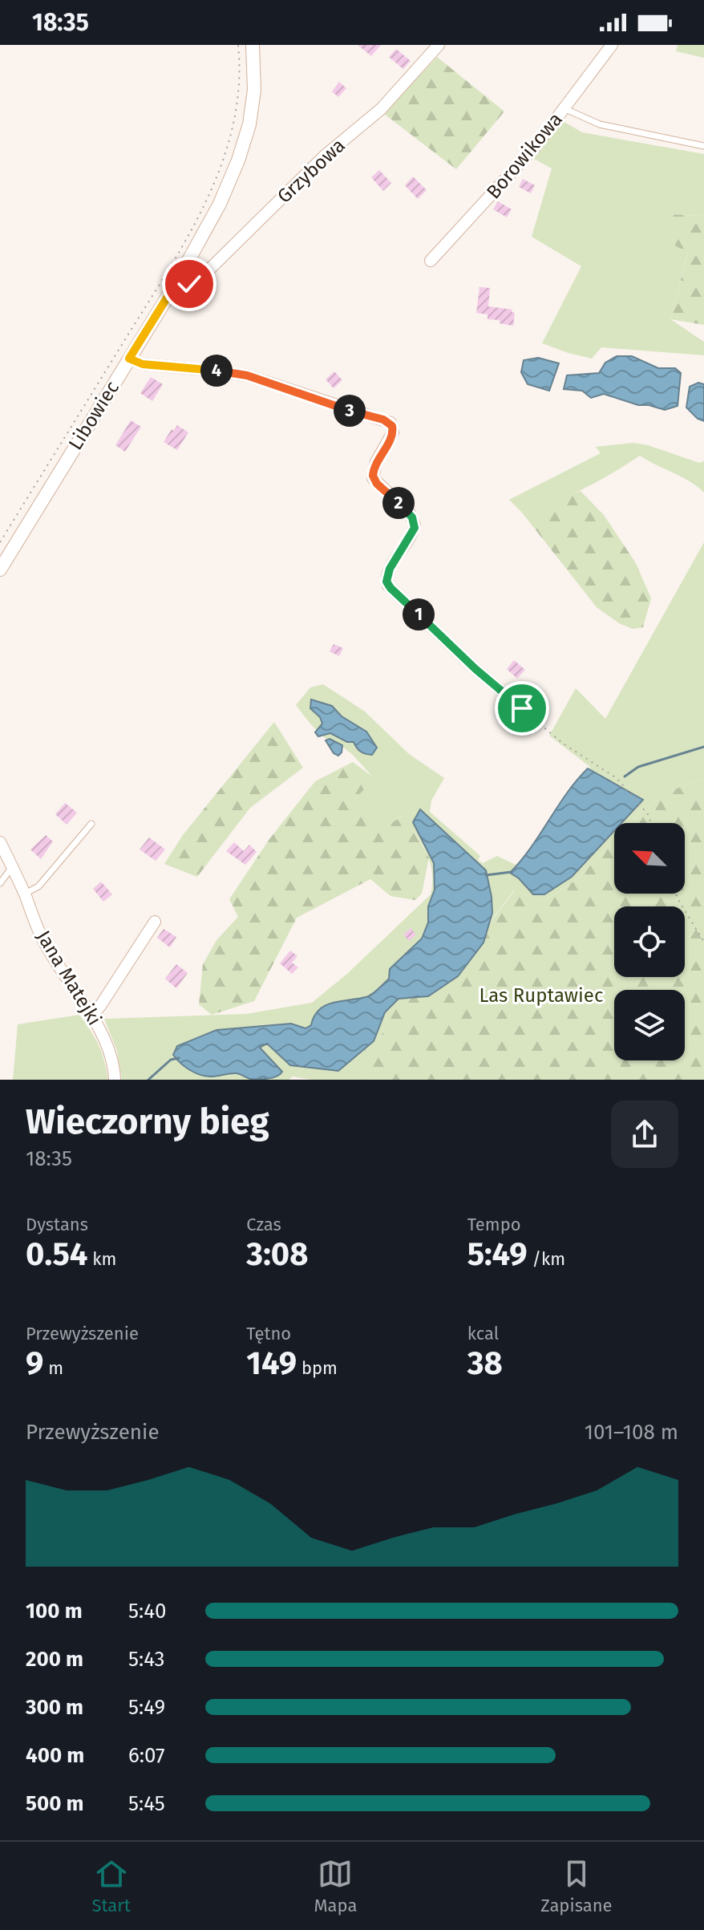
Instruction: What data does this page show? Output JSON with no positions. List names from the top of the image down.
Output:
{
  "streets": {
    "street": [
      "Borowikowa",
      "Grzybowa",
      "Libowiec",
      "Jana Matejki"
    ]
  },
  "crossings": [
    ["Grzybowa", "Libowiec"]
  ],
  "parks": ["Las Ruptawiec"],
  "north": "top left",
  "page": {
    "status": "18:35",
    "pins": [
      "4",
      "3",
      "2",
      "1"
    ],
    "heading": ["Wieczorny bieg", "18:35"],
    "stats": [
      ["Dystans", "0.54 km"],
      ["Czas", "3:08"],
      ["Tempo", "5:49 /km"],
      ["Przewyższenie", "9 m"],
      ["Tętno", "149 bpm"],
      ["kcal", "38"]
    ],
    "chart": ["Przewyższenie", "101–108 m"],
    "list": [
      {
        "name": "100 m",
        "note": "5:40"
      },
      {
        "name": "200 m",
        "note": "5:43"
      },
      {
        "name": "300 m",
        "note": "5:49"
      },
      {
        "name": "400 m",
        "note": "6:07"
      },
      {
        "name": "500 m",
        "note": "5:45"
      }
    ],
    "tabs": ["Start", "Mapa", "Zapisane"]
  }
}
